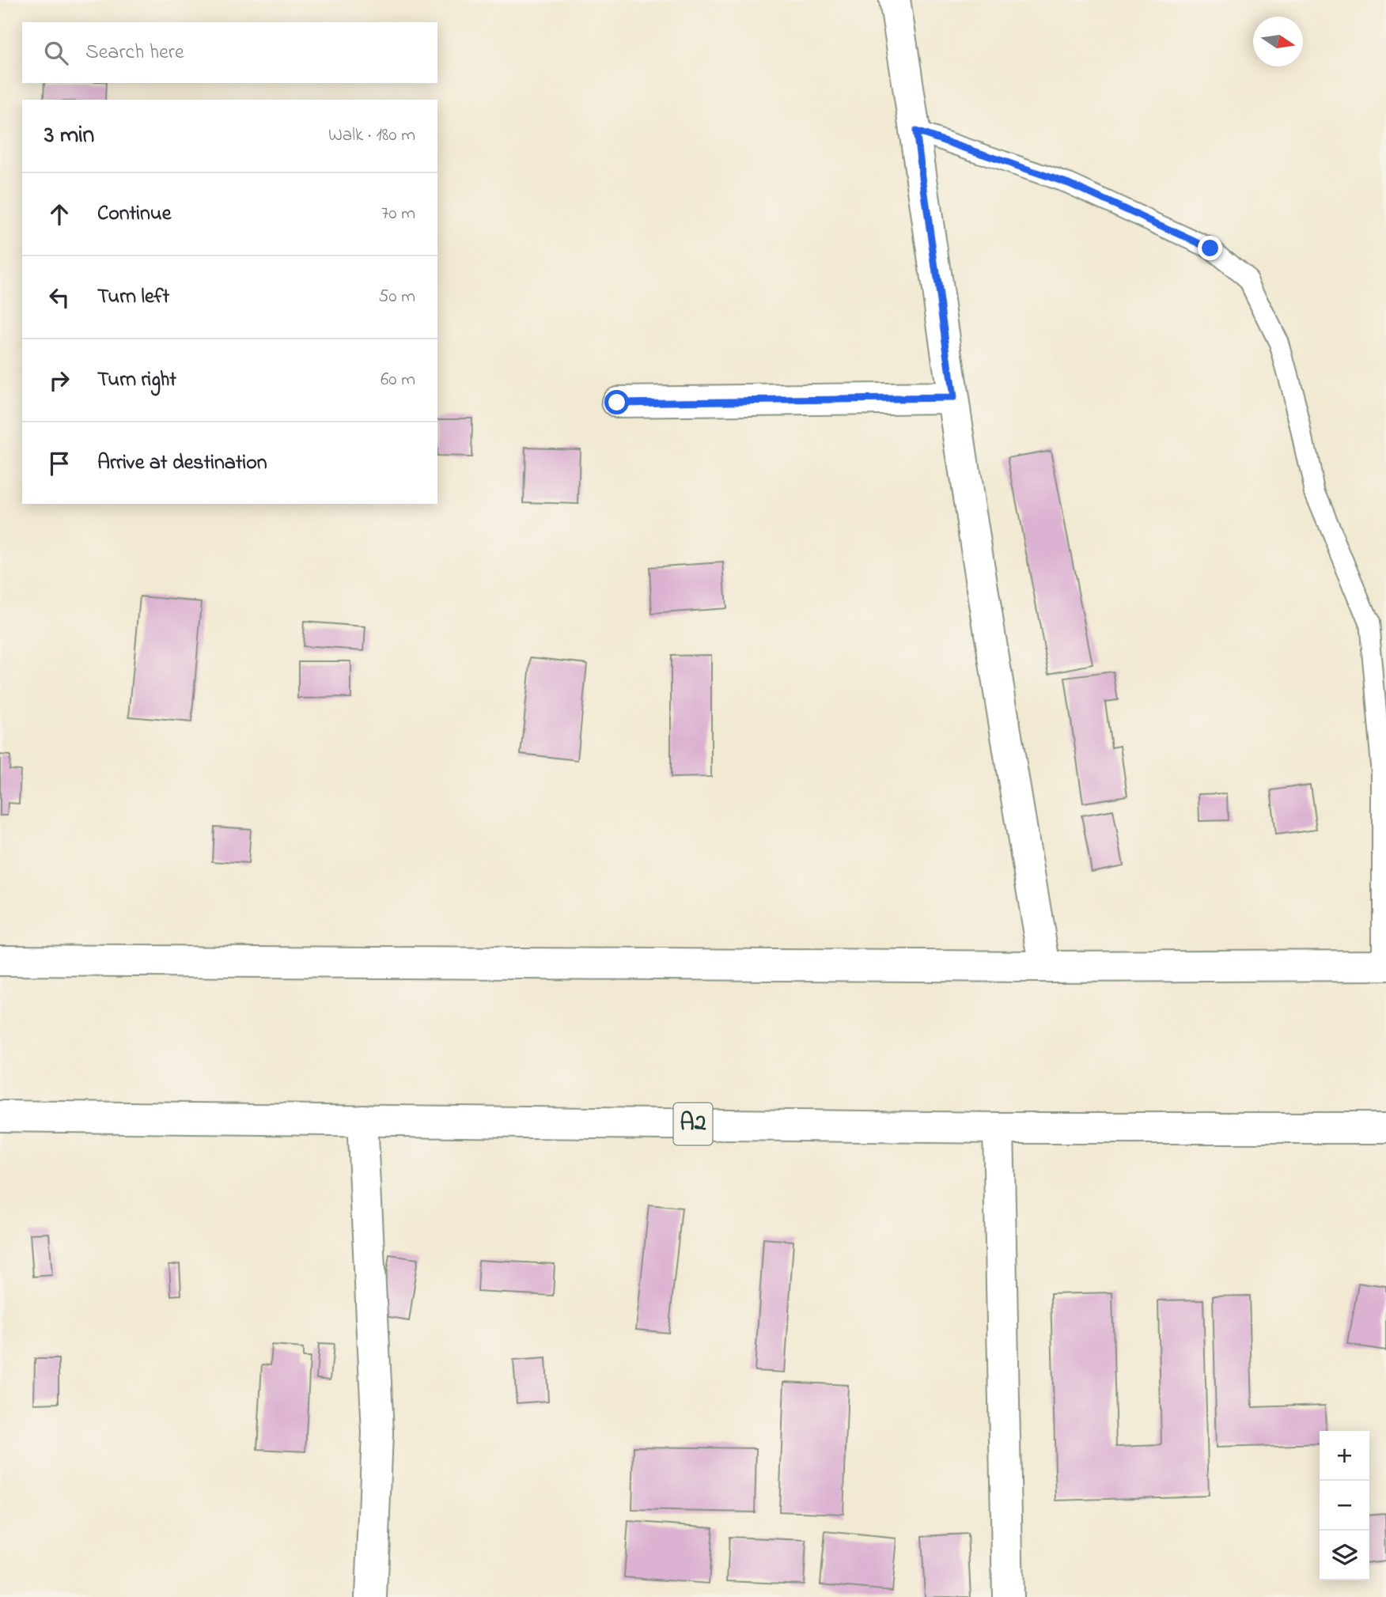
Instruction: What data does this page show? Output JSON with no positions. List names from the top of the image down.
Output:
{
  "streets": {
    "main road": ["A2"]
  },
  "north": "right",
  "page": {
    "search": "Search here",
    "heading": ["3 min", "Walk · 180 m"],
    "list": [
      ["Continue", "70 m"],
      ["Turn left", "50 m"],
      ["Turn right", "60 m"],
      "Arrive at destination"
    ],
    "map_buttons": ["+", "−"]
  }
}
